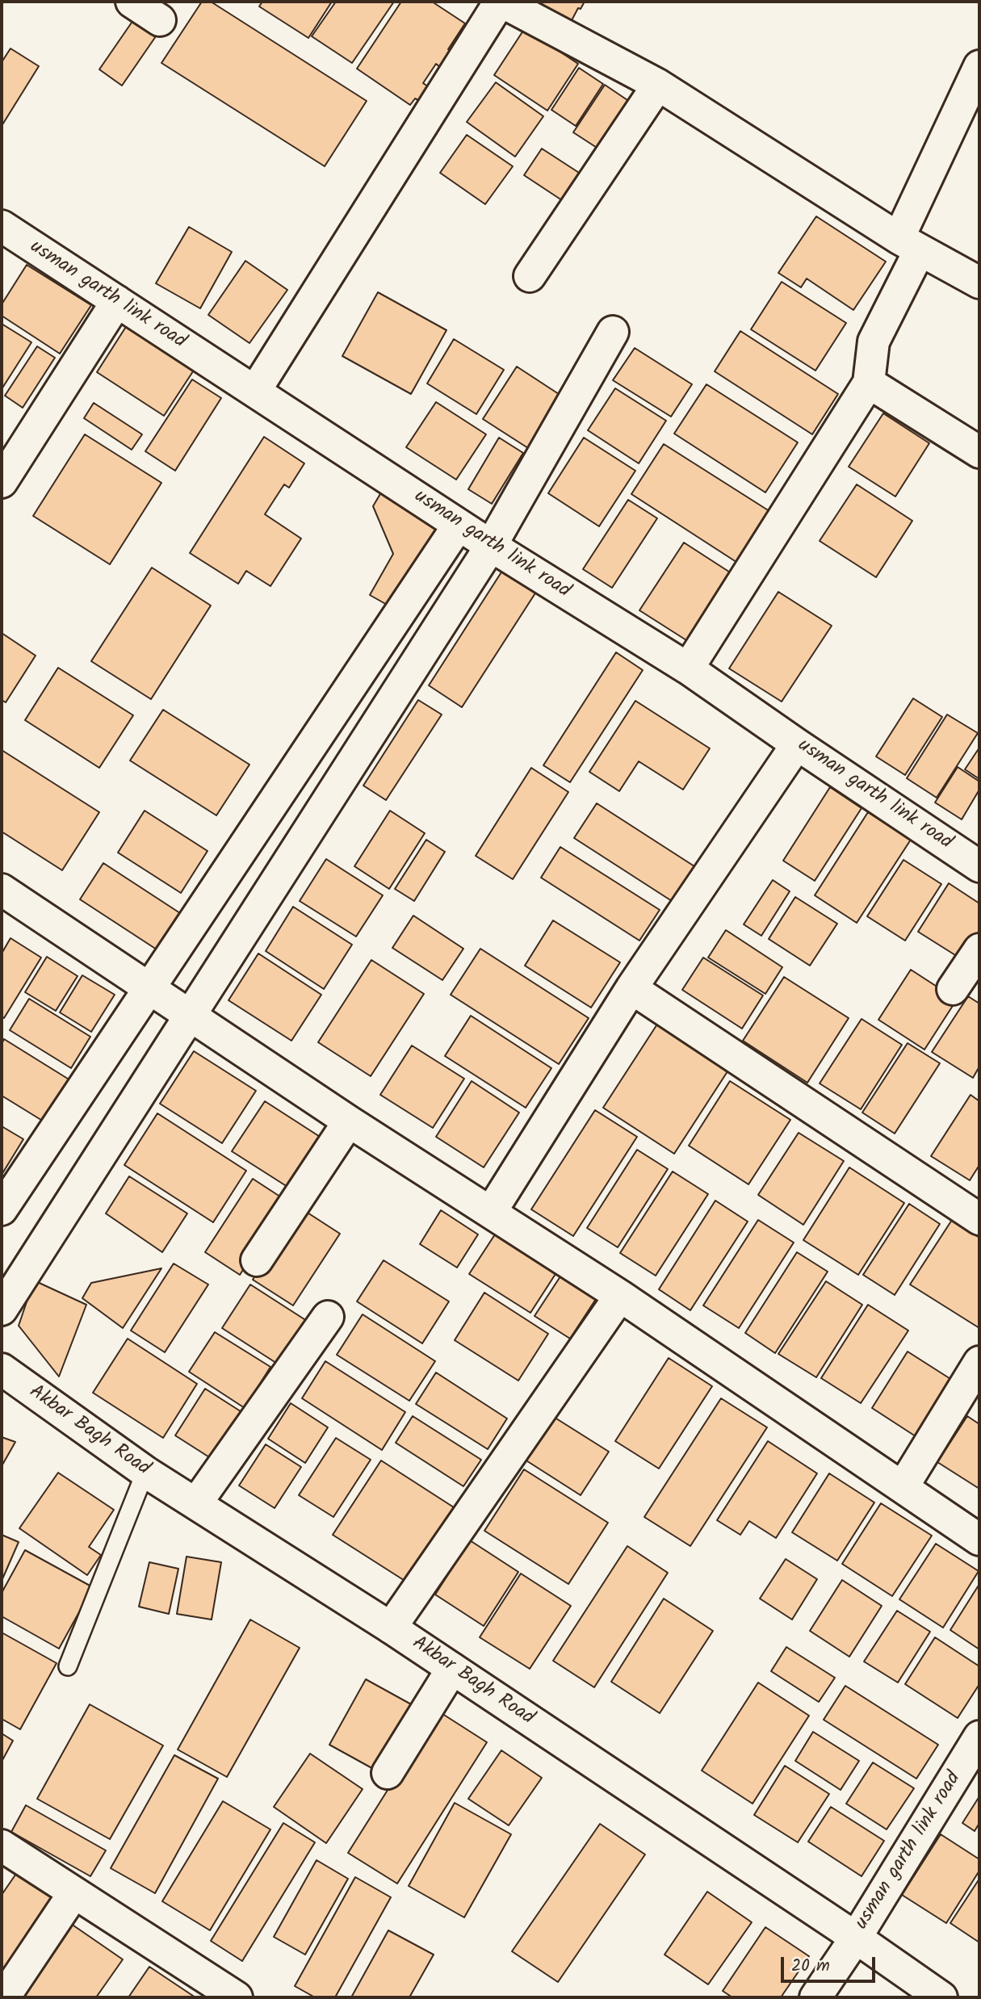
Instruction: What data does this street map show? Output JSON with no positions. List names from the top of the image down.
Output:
{
  "streets": {
    "street": ["usman garth link road", "Akbar Bagh Road"]
  },
  "crossings": [
    ["usman garth link road", "Akbar Bagh Road"]
  ],
  "scale_bar": "20 m"
}
